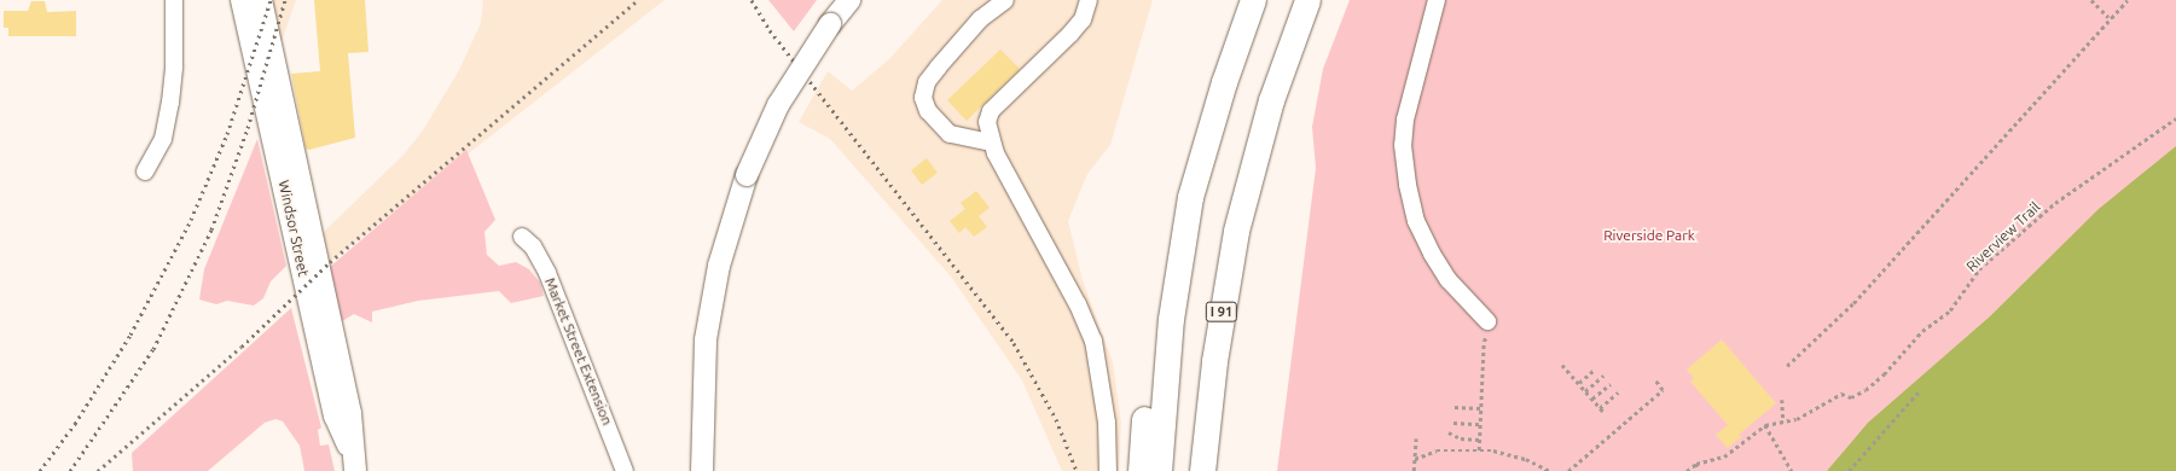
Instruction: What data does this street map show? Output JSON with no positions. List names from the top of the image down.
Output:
{
  "streets": {
    "highway": ["I 91"],
    "main road": ["Windsor Street"],
    "street": ["Market Street Extension"],
    "path": ["Riverview Trail"]
  },
  "parks": ["Riverside Park"]
}
